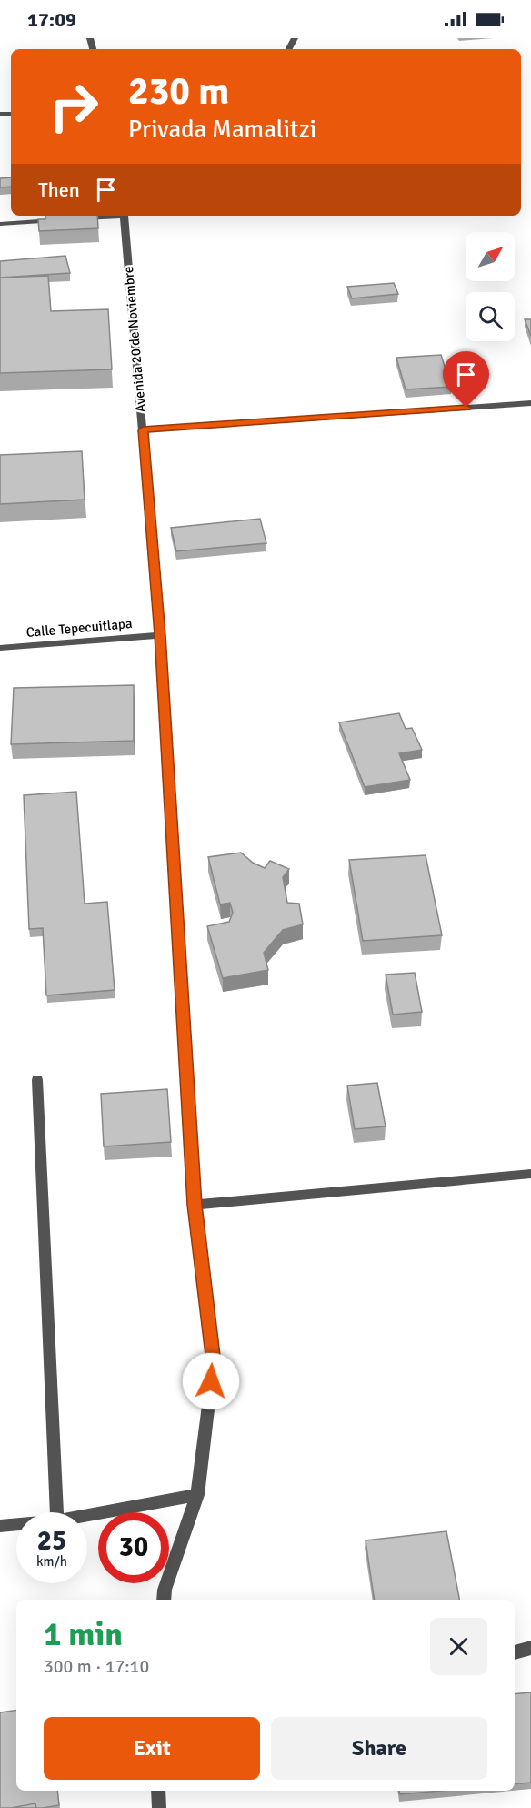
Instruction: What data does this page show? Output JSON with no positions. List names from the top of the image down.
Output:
{
  "streets": {
    "street": ["Avenida 20 de Noviembre", "Calle Tepecuitlapa"]
  },
  "crossings": [
    ["Avenida 20 de Noviembre", "Calle Tepecuitlapa"]
  ],
  "north": "top right",
  "page": {
    "status": "17:09",
    "turn": ["230 m", "Privada Mamalitzi"],
    "then": "Then",
    "speed": "25 km/h",
    "limit": "30",
    "heading": ["1 min", "300 m · 17:10"],
    "buttons": ["Exit", "Share"]
  }
}
